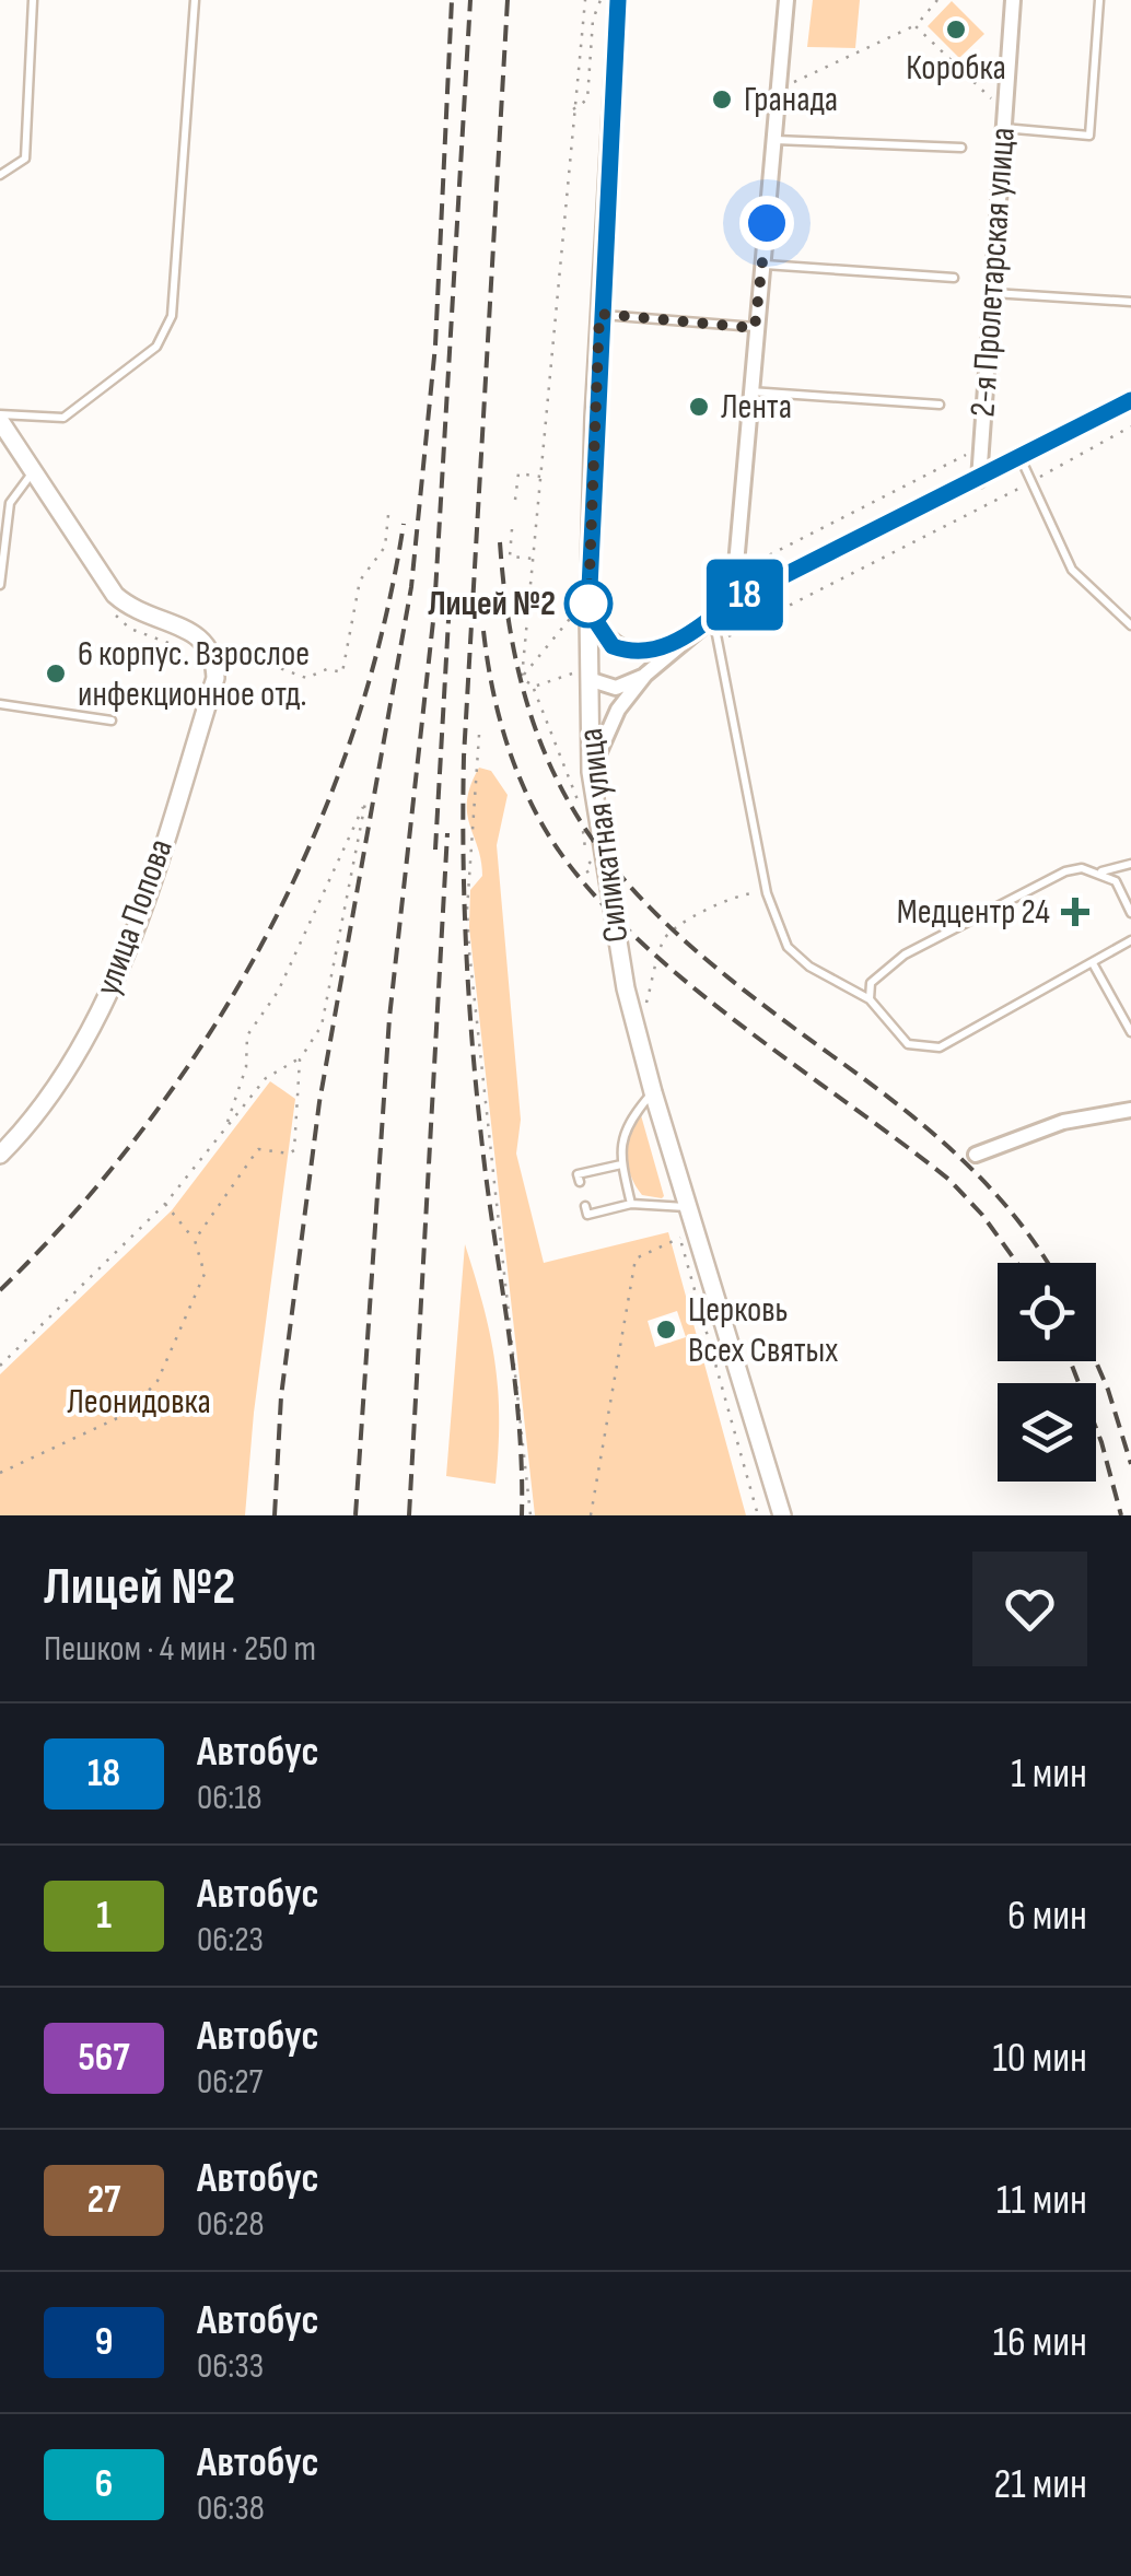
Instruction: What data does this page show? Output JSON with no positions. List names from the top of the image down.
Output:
{
  "streets": {
    "street": ["2-я Пролетарская улица", "Силикатная улица", "улица Попова"]
  },
  "parks": ["Леонидовка"],
  "places": {
    "other": [
      "Коробка",
      "Гранада",
      "Лента",
      "Лицей №2",
      "6 корпус. Взрослое инфекционное отд.",
      "Церковь Всех Святых"
    ],
    "health": ["Медцентр 24"]
  },
  "lines": ["bus line 18"],
  "page": {
    "on_map": "18",
    "heading": ["Лицей №2", "Пешком · 4 мин · 250 m"],
    "list": [
      {
        "mark": "18",
        "name": "Автобус",
        "note": "06:18",
        "value": "1 мин"
      },
      {
        "mark": "1",
        "name": "Автобус",
        "note": "06:23",
        "value": "6 мин"
      },
      {
        "mark": "567",
        "name": "Автобус",
        "note": "06:27",
        "value": "10 мин"
      },
      {
        "mark": "27",
        "name": "Автобус",
        "note": "06:28",
        "value": "11 мин"
      },
      {
        "mark": "9",
        "name": "Автобус",
        "note": "06:33",
        "value": "16 мин"
      },
      {
        "mark": "6",
        "name": "Автобус",
        "note": "06:38",
        "value": "21 мин"
      }
    ]
  }
}
